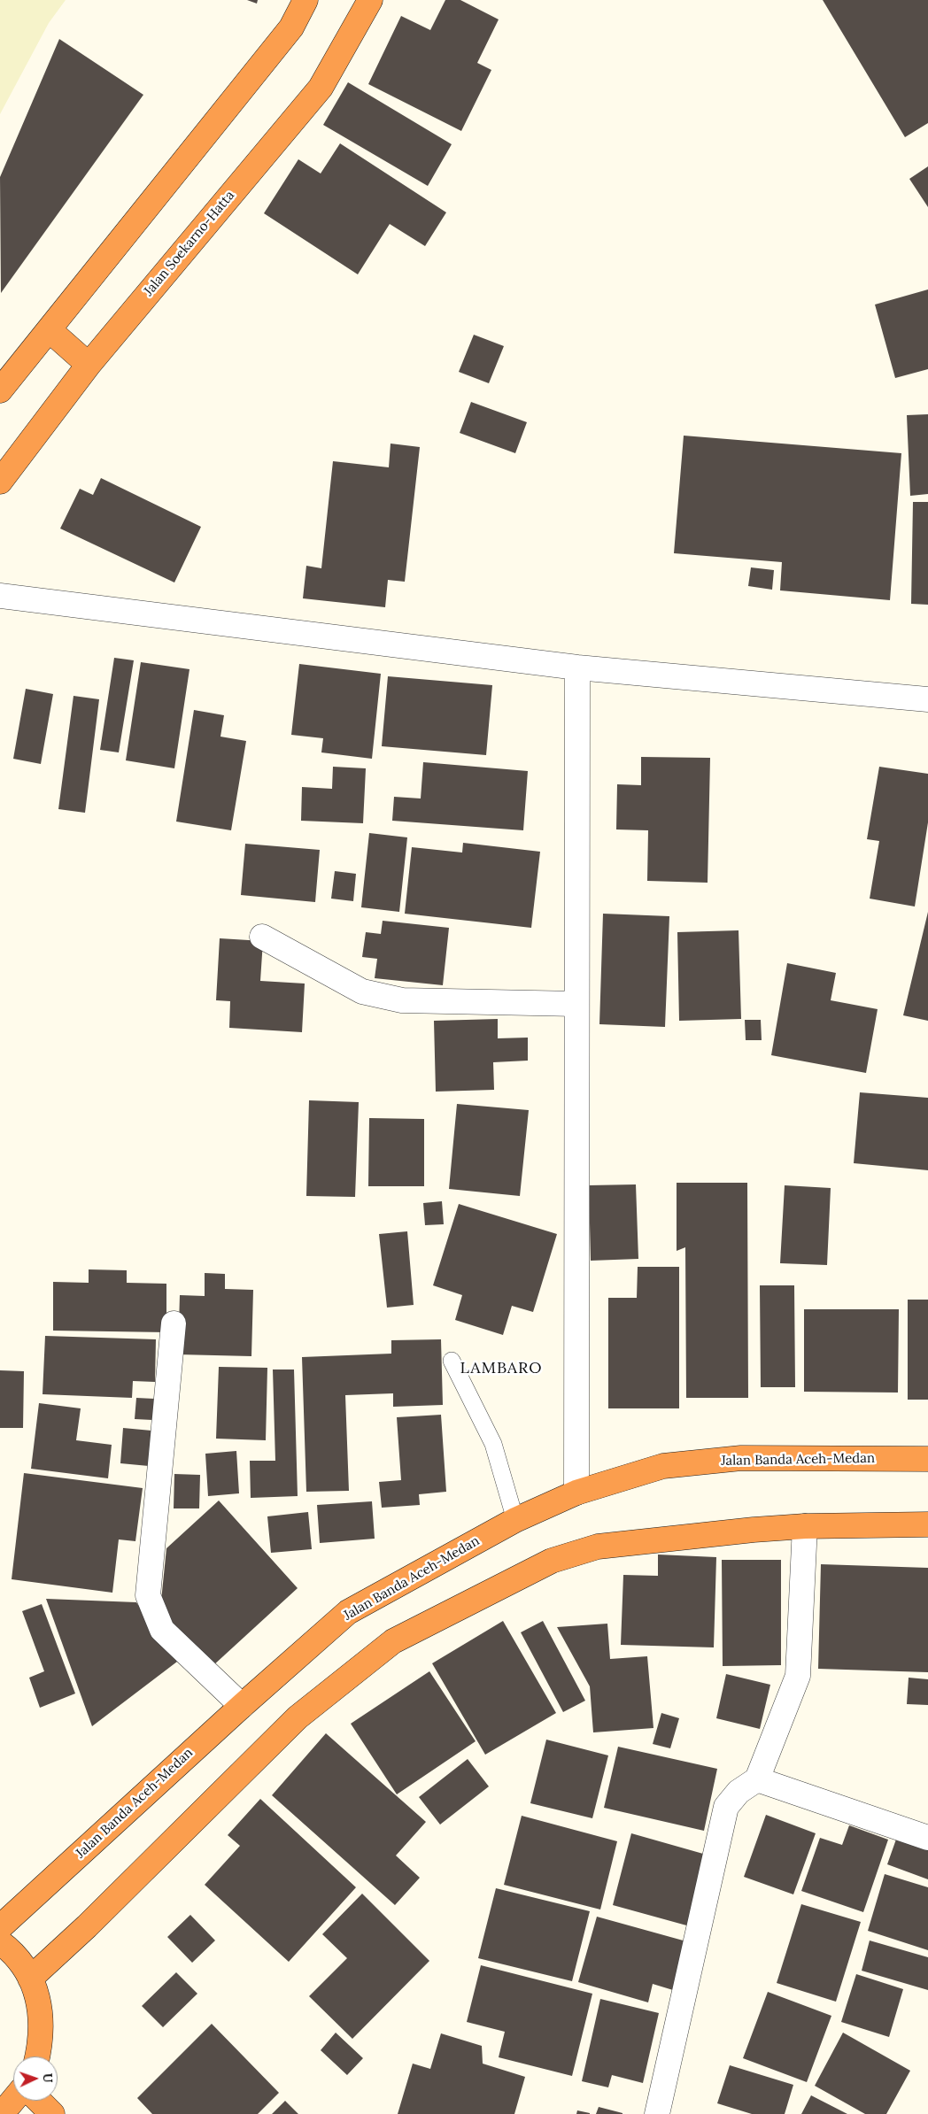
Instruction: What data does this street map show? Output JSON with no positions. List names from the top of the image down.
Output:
{
  "streets": {
    "highway": ["Jalan Soekarno-Hatta", "Jalan Banda Aceh-Medan"]
  },
  "districts": ["LAMBARO"],
  "north": "right"
}
